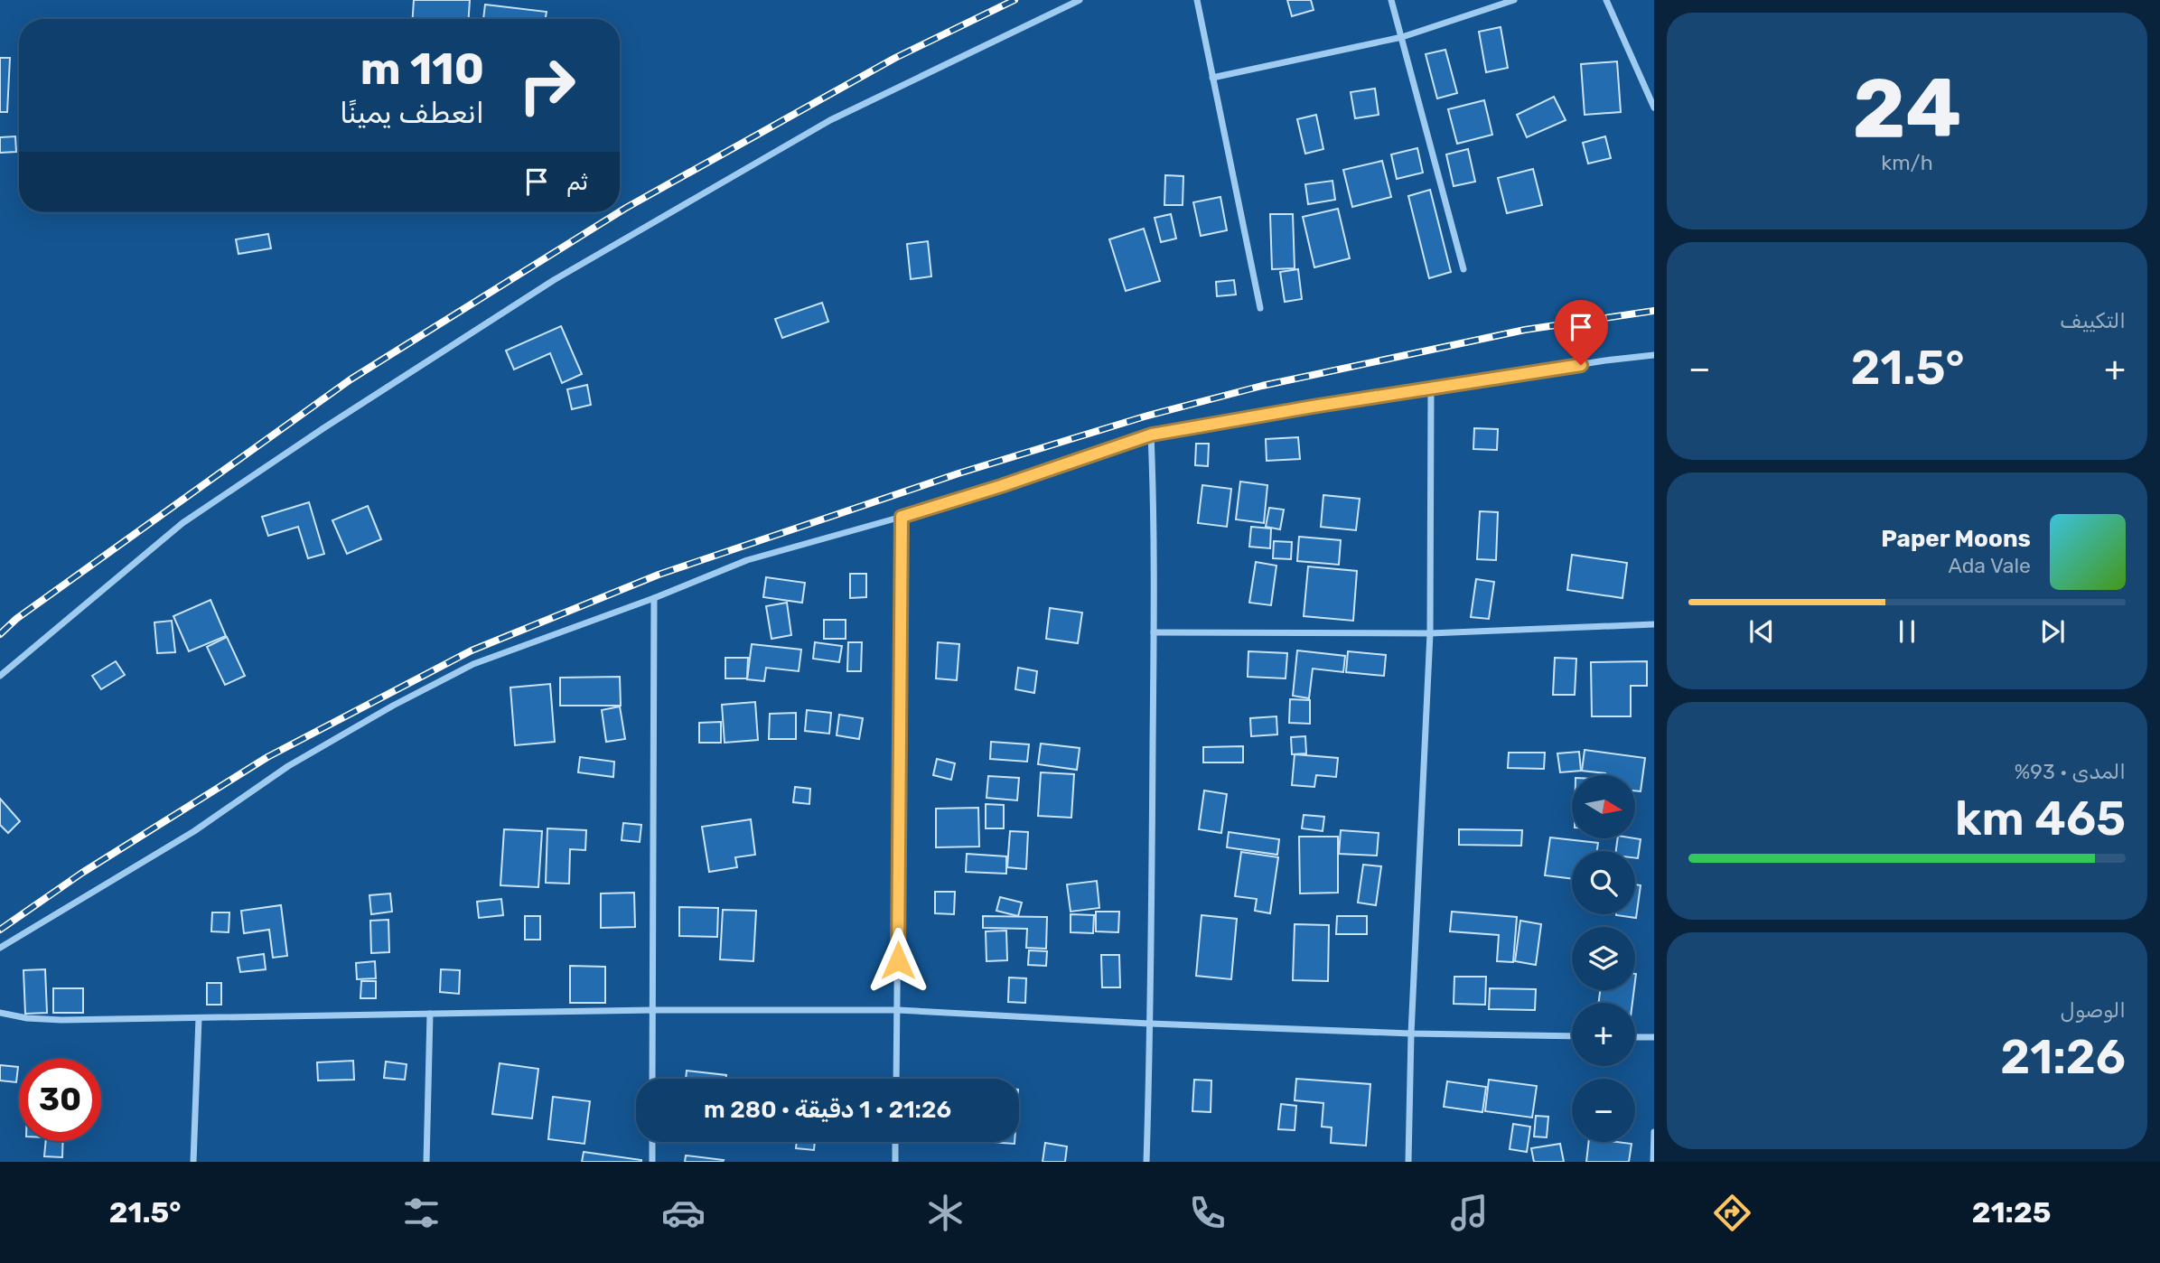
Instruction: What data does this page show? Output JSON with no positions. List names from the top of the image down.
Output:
{
  "north": "right",
  "page": {
    "tile": [
      ["24", "km/h"],
      "التكييف",
      ["المدى · 93%", "465 km"],
      ["الوصول", "21:26"]
    ],
    "turn": ["110 m", "انعطف يمينًا"],
    "then": "ثم",
    "heat": ["−", "21.5°", "+"],
    "song": ["Paper Moons", "Ada Vale"],
    "map_buttons": ["+", "−"],
    "limit": "30",
    "trip": "21:26 · 1 دقيقة · 280 m",
    "tabs": ["21:25", "21.5°"]
  }
}
